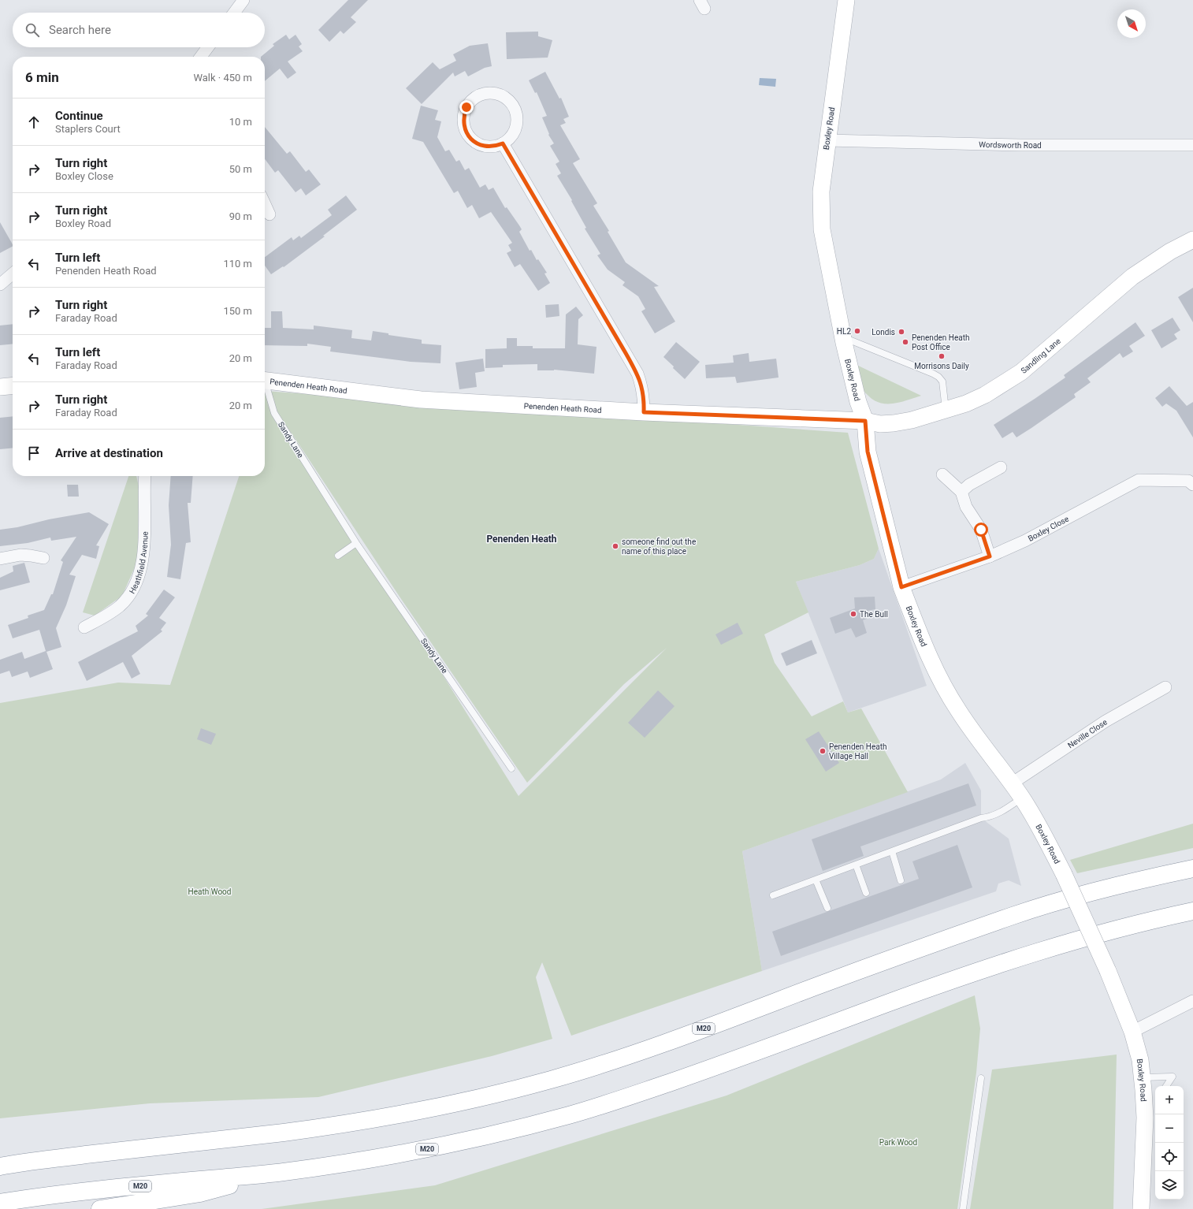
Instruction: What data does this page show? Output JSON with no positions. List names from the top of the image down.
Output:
{
  "streets": {
    "highway": ["M20"],
    "street": [
      "Boxley Road",
      "Wordsworth Road",
      "Sandling Lane",
      "Penenden Heath Road",
      "Boxley Close",
      "Heathfield Avenue",
      "Neville Close"
    ],
    "lane": ["Sandy Lane"]
  },
  "crossings": [
    ["Boxley Road", "Wordsworth Road"],
    ["Boxley Road", "Sandling Lane"],
    ["Boxley Road", "Penenden Heath Road"],
    ["Boxley Road", "Boxley Close"],
    ["Boxley Road", "Neville Close"],
    ["Sandling Lane", "Penenden Heath Road"]
  ],
  "districts": ["Penenden Heath"],
  "parks": ["Heath Wood", "Park Wood"],
  "places": [
    "HL2",
    "Londis",
    "Penenden Heath Post Office",
    "Morrisons Daily",
    "someone find out the name of this place",
    "The Bull",
    "Penenden Heath Village Hall"
  ],
  "north": "bottom right",
  "page": {
    "search": "Search here",
    "heading": ["6 min", "Walk · 450 m"],
    "list": [
      ["Continue", "Staplers Court", "10 m"],
      ["Turn right", "Boxley Close", "50 m"],
      ["Turn right", "Boxley Road", "90 m"],
      ["Turn left", "Penenden Heath Road", "110 m"],
      ["Turn right", "Faraday Road", "150 m"],
      ["Turn left", "Faraday Road", "20 m"],
      ["Turn right", "Faraday Road", "20 m"],
      "Arrive at destination"
    ],
    "map_buttons": ["+", "−"]
  }
}
